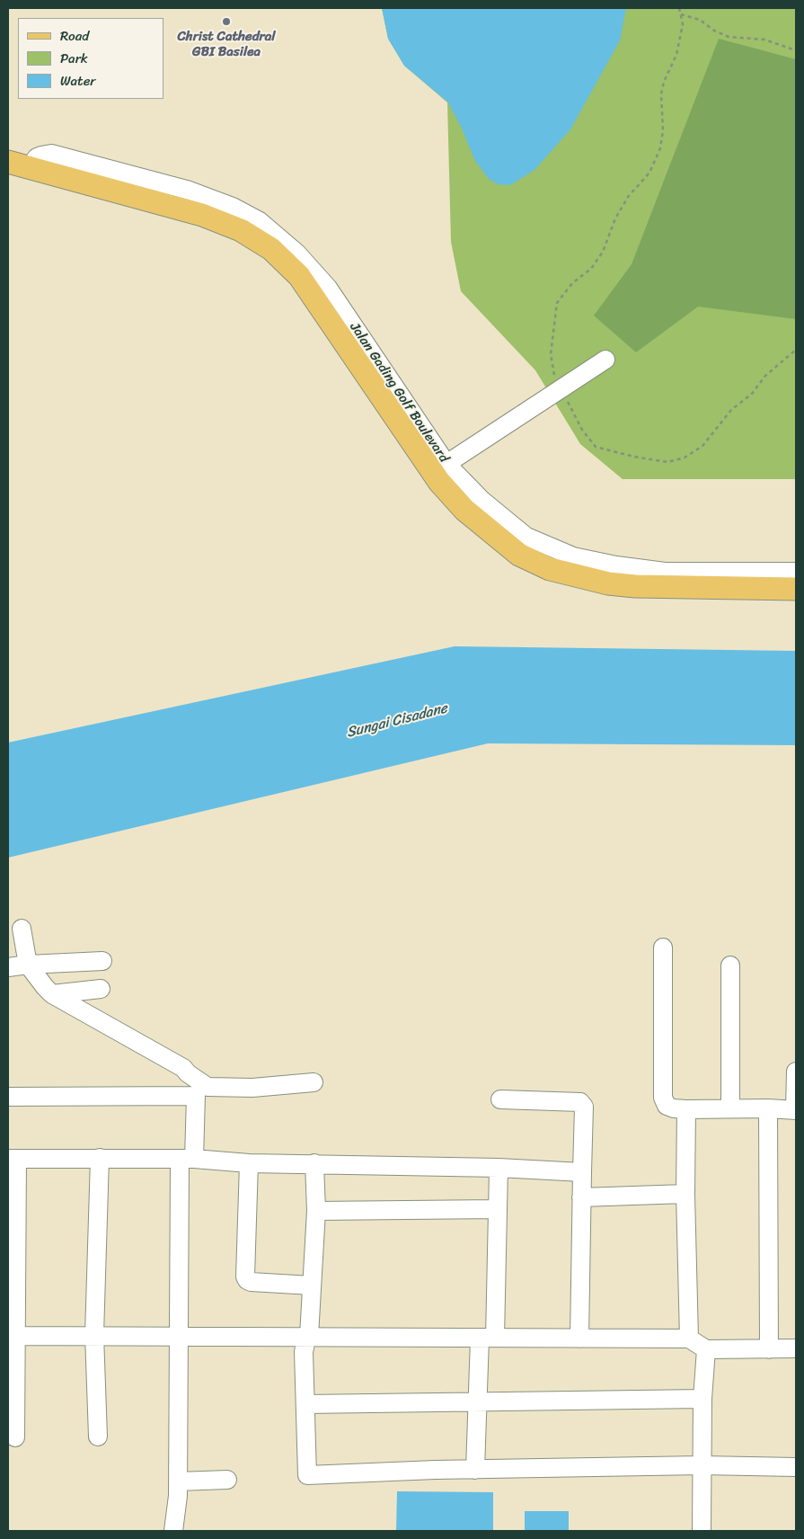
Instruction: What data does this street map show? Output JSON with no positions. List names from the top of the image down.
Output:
{
  "streets": {
    "main road": ["Jalan Gading Golf Boulevard"]
  },
  "water": ["Sungai Cisadane"],
  "places": ["Christ Cathedral GBI Basilea"],
  "legend": ["Road", "Park", "Water"]
}
